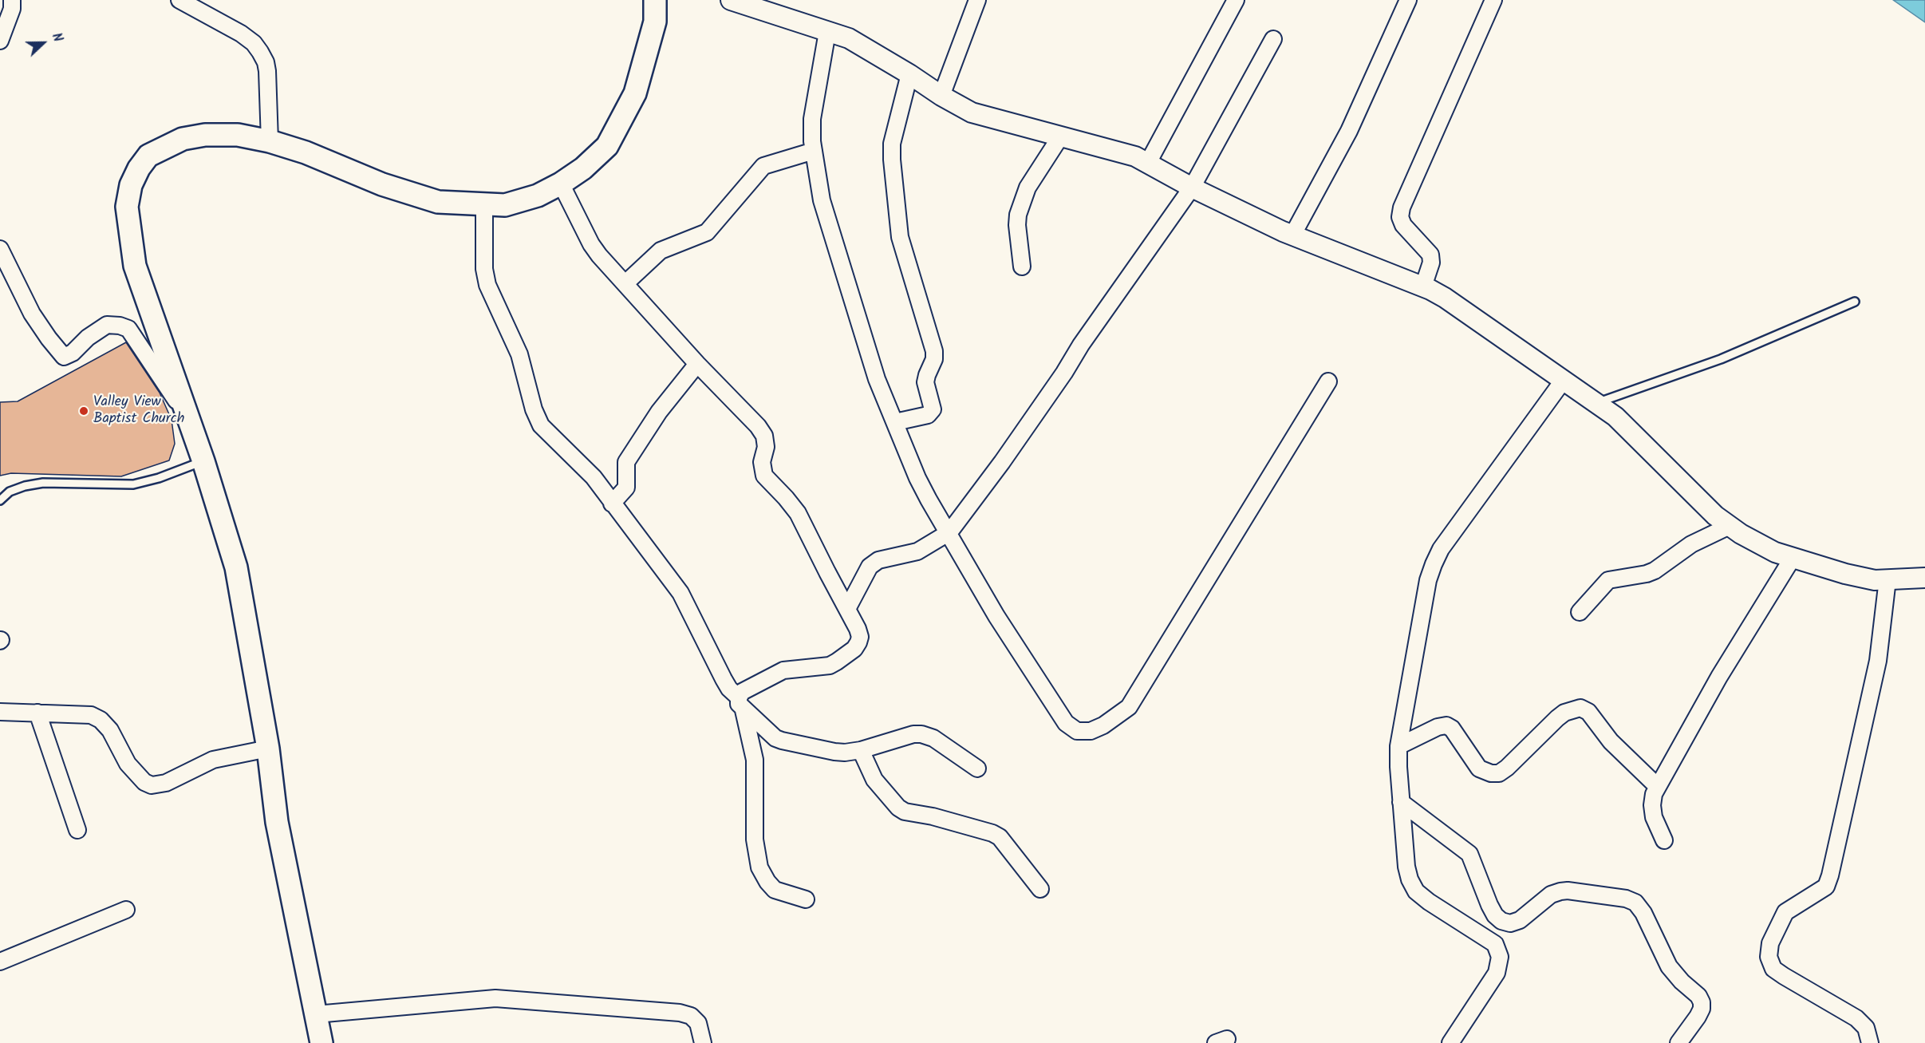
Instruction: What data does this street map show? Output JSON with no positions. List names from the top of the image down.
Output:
{
  "places": ["Valley View Baptist Church"],
  "north": "right"
}
